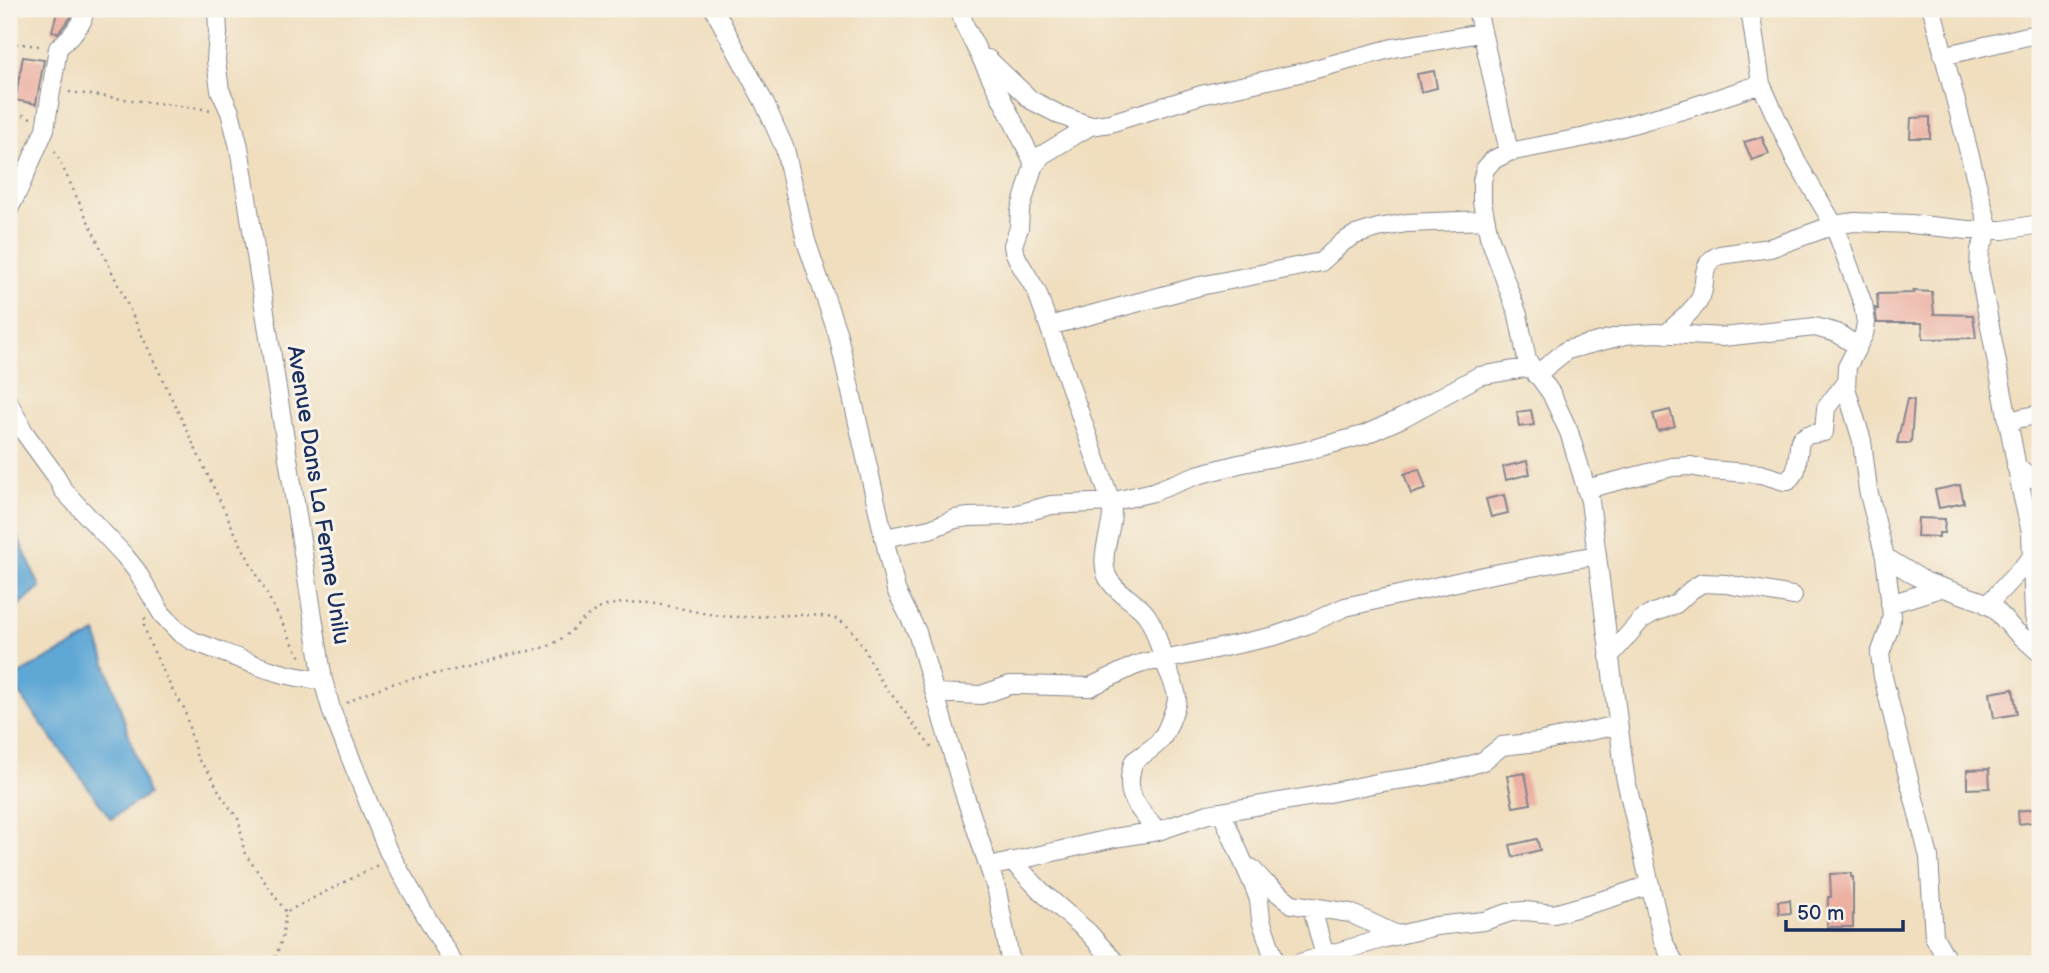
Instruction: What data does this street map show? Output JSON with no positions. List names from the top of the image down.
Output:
{
  "streets": {
    "street": ["Avenue Dans La Ferme Unilu"]
  },
  "scale_bar": "50 m"
}
